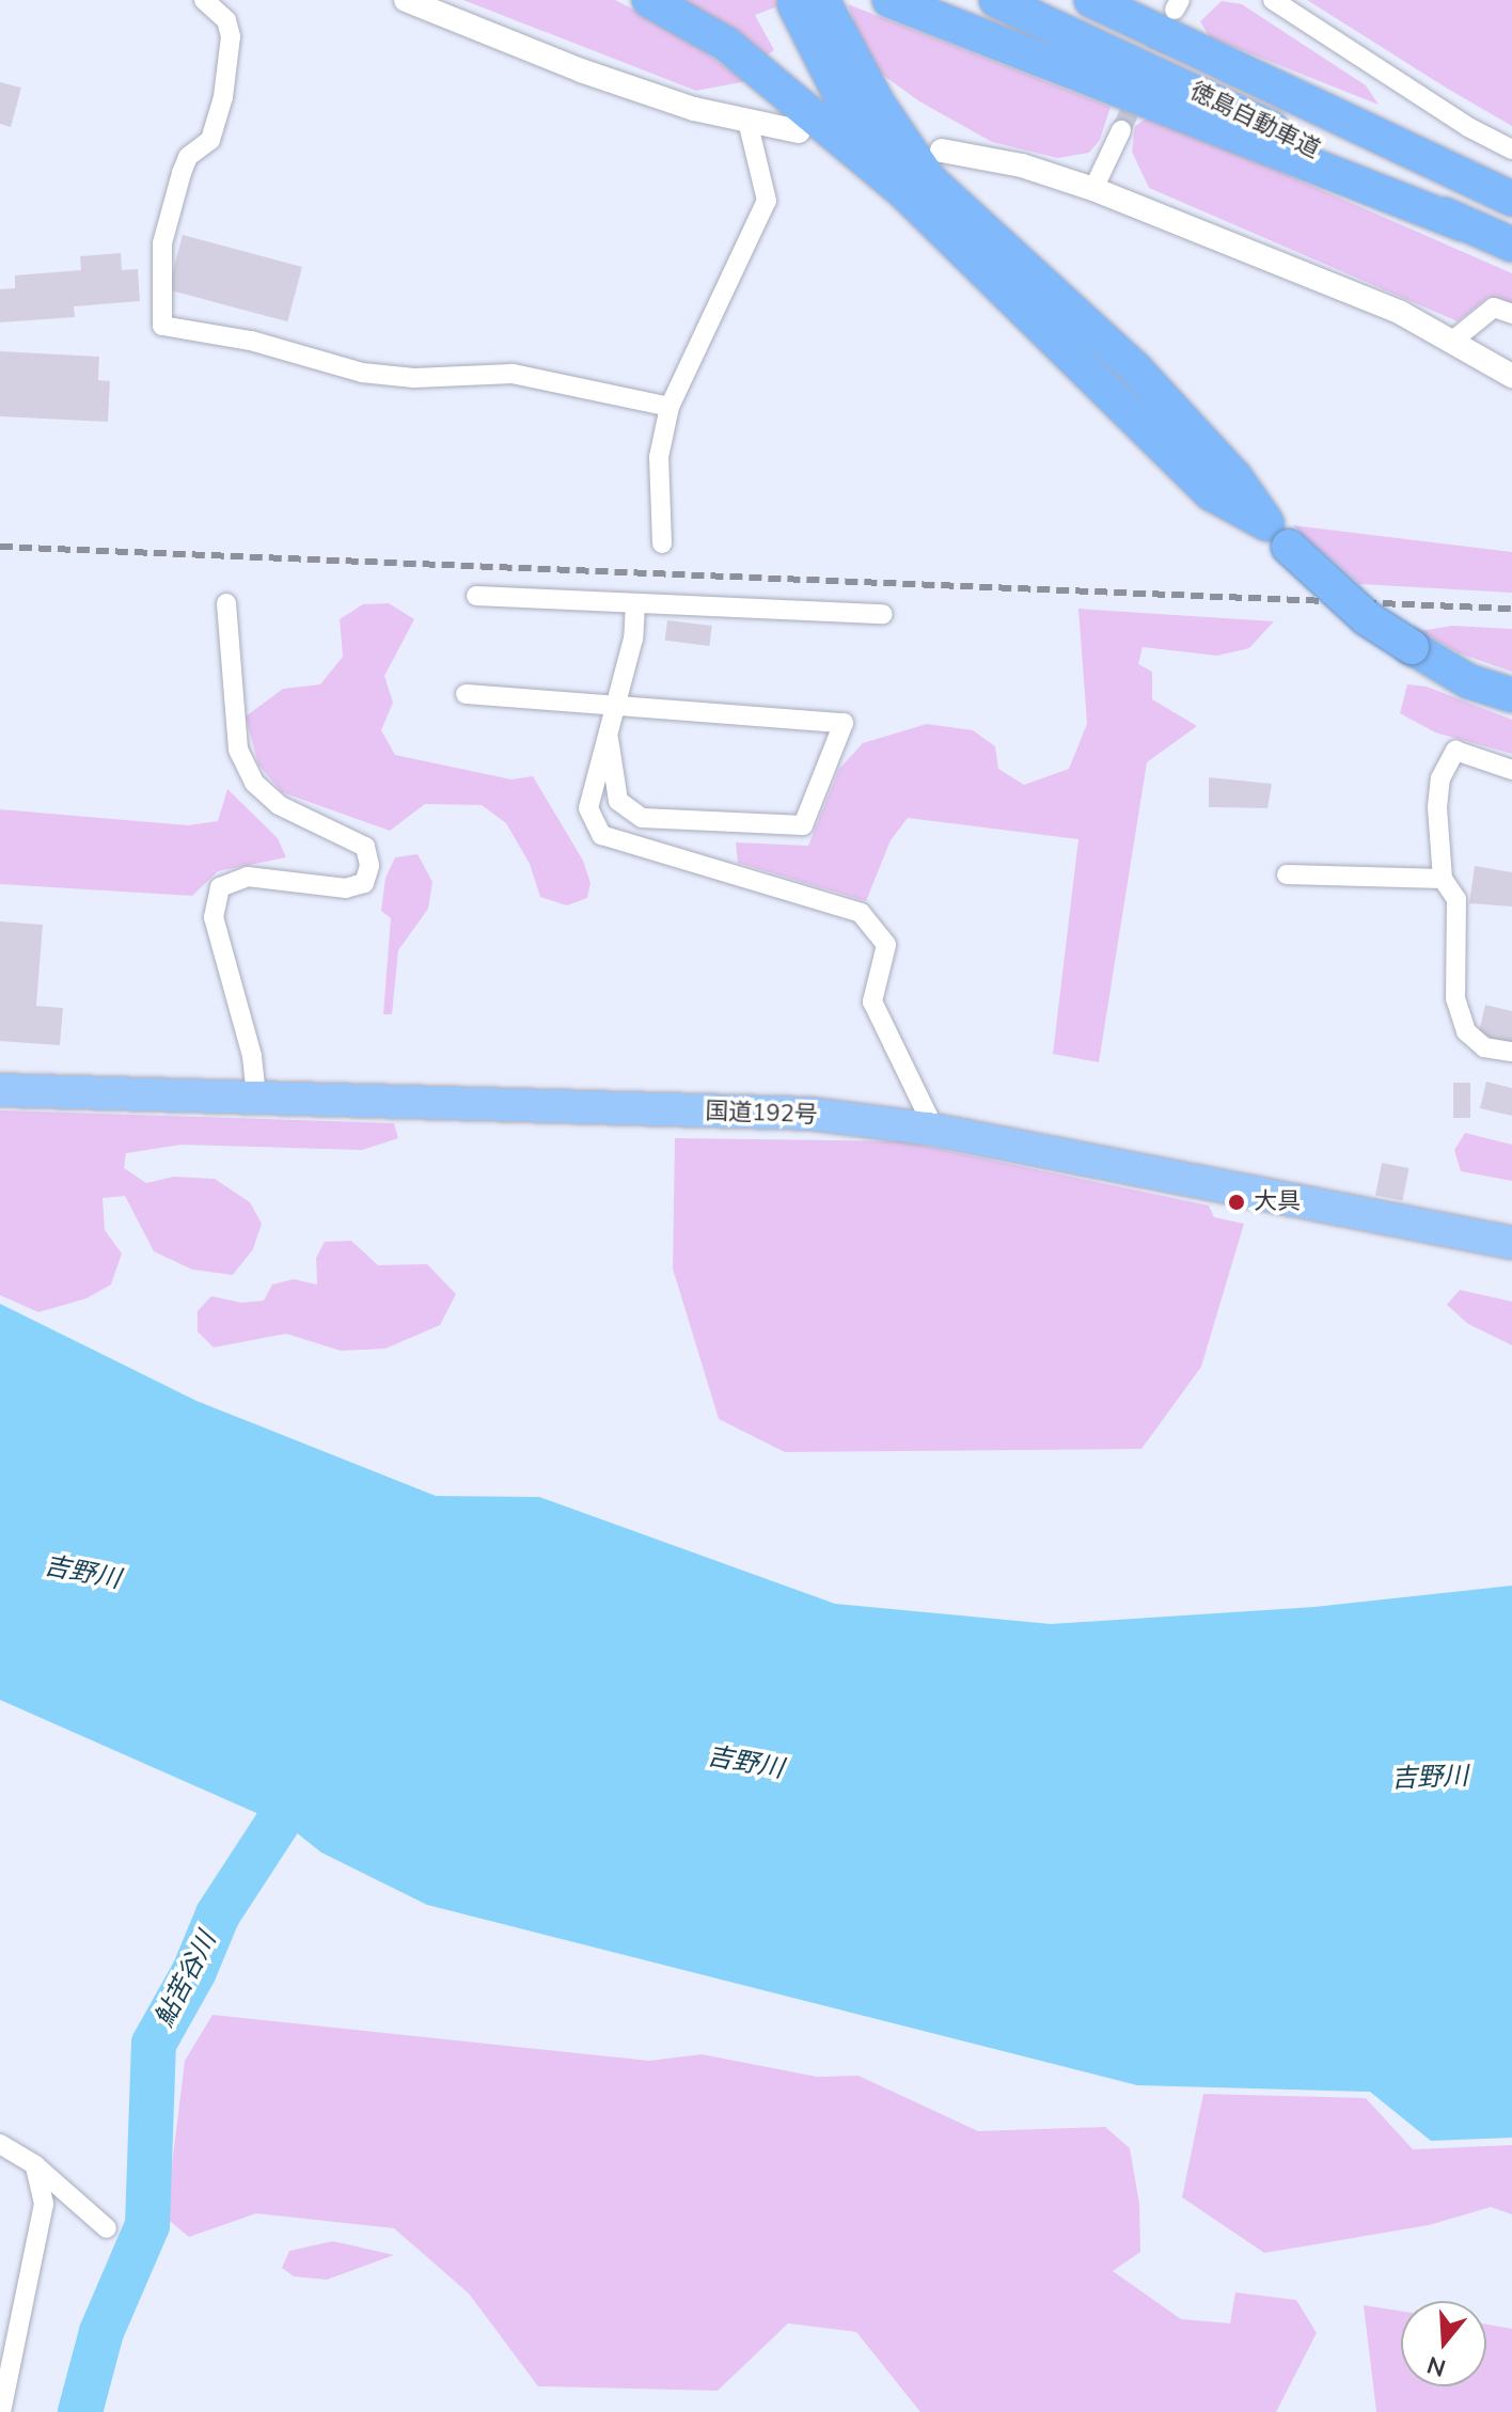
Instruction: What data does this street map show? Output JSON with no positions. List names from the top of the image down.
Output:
{
  "streets": {
    "highway": ["徳島自動車道", "国道192号"]
  },
  "water": ["吉野川", "鮎苦谷川"],
  "places": ["大具"],
  "north": "bottom"
}
